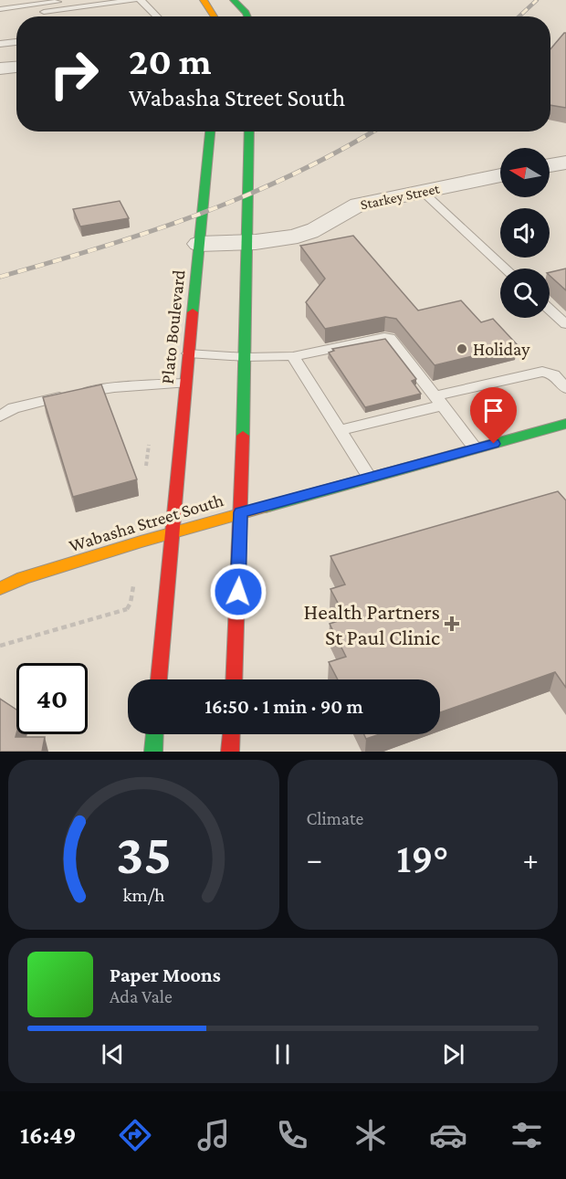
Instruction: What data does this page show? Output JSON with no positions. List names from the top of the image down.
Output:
{
  "streets": {
    "main road": ["Plato Boulevard", "Wabasha Street South"],
    "street": ["Starkey Street"]
  },
  "crossings": [
    ["Starkey Street", "Plato Boulevard"],
    ["Plato Boulevard", "Wabasha Street South"]
  ],
  "places": {
    "other": ["Holiday"],
    "health": ["Health Partners St Paul Clinic"]
  },
  "north": "left",
  "page": {
    "turn": ["20 m", "Wabasha Street South"],
    "limit": "40",
    "trip": "16:50 · 1 min · 90 m",
    "tile": "Climate",
    "heat": ["−", "19°", "+"],
    "song": ["Paper Moons", "Ada Vale"],
    "tabs": "16:49",
    "gauge": ["35", "km/h"]
  }
}
